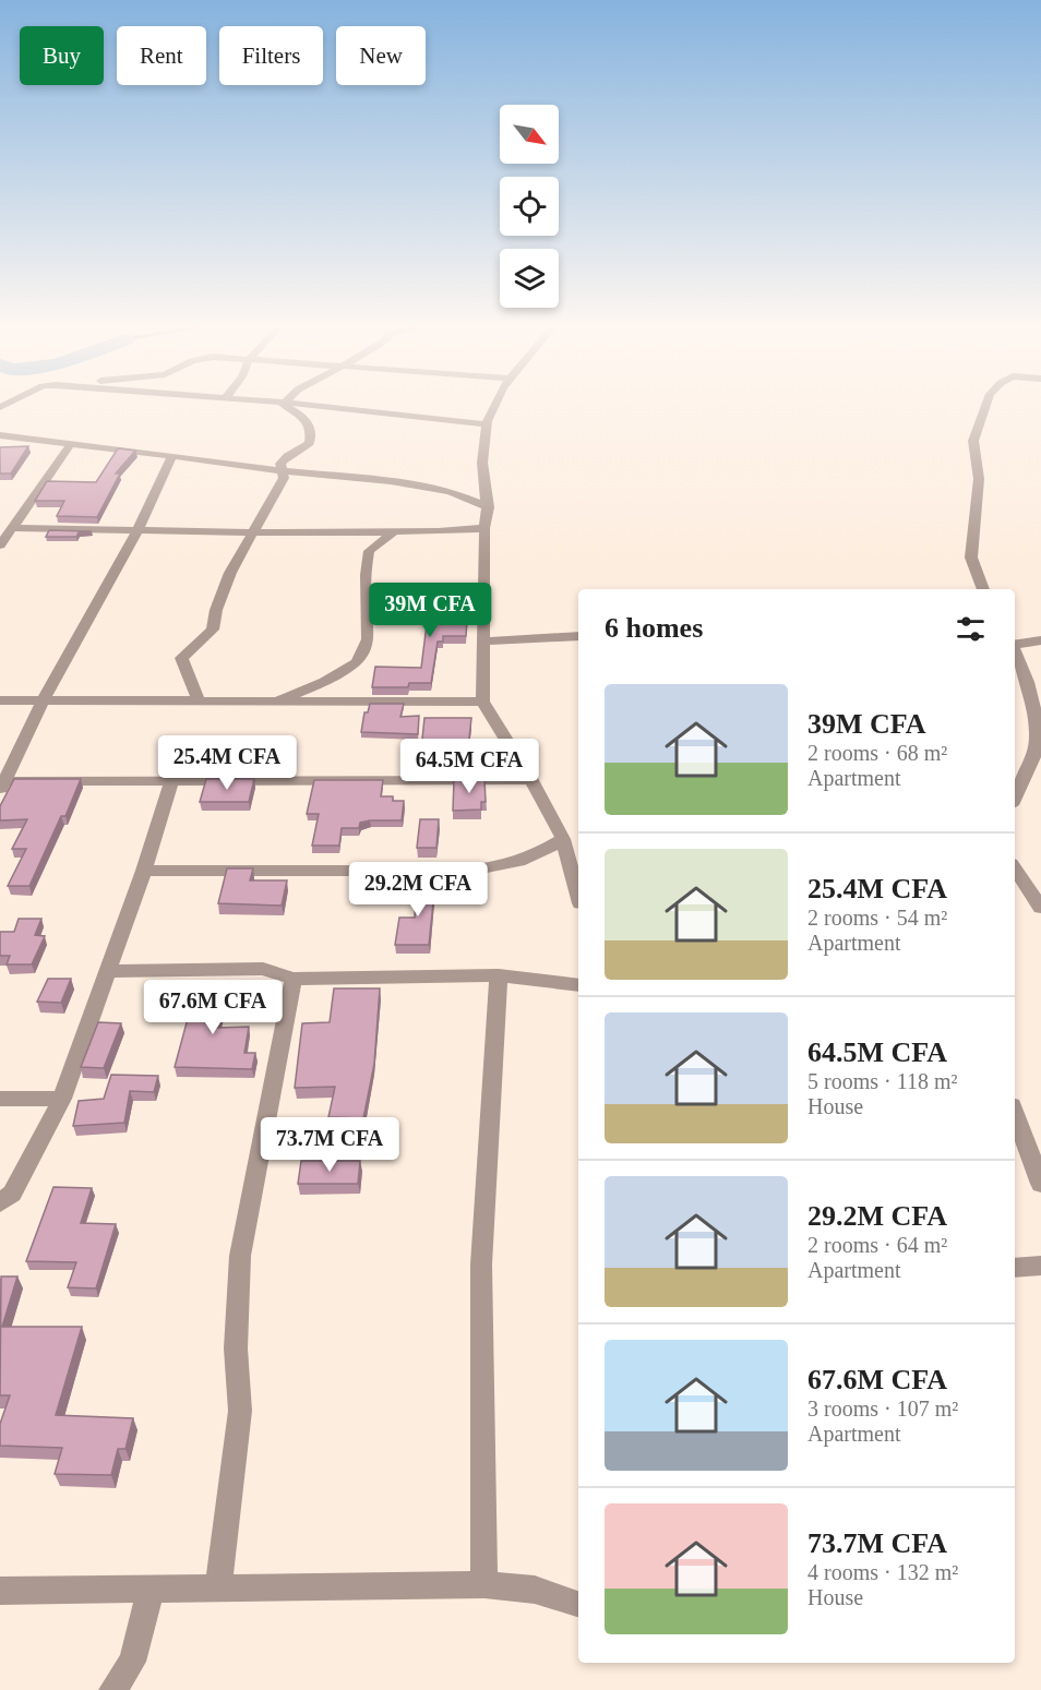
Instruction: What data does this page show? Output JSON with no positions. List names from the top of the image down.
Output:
{
  "north": "bottom right",
  "page": {
    "chip": [
      "Buy",
      "Rent",
      "Filters",
      "New"
    ],
    "price": [
      "39M CFA",
      "25.4M CFA",
      "64.5M CFA",
      "29.2M CFA",
      "67.6M CFA",
      "73.7M CFA"
    ],
    "heading": "6 homes",
    "list": [
      {
        "name": "39M CFA",
        "note": "2 rooms · 68 m² · Apartment"
      },
      {
        "name": "25.4M CFA",
        "note": "2 rooms · 54 m² · Apartment"
      },
      {
        "name": "64.5M CFA",
        "note": "5 rooms · 118 m² · House"
      },
      {
        "name": "29.2M CFA",
        "note": "2 rooms · 64 m² · Apartment"
      },
      {
        "name": "67.6M CFA",
        "note": "3 rooms · 107 m² · Apartment"
      },
      {
        "name": "73.7M CFA",
        "note": "4 rooms · 132 m² · House"
      }
    ]
  }
}
